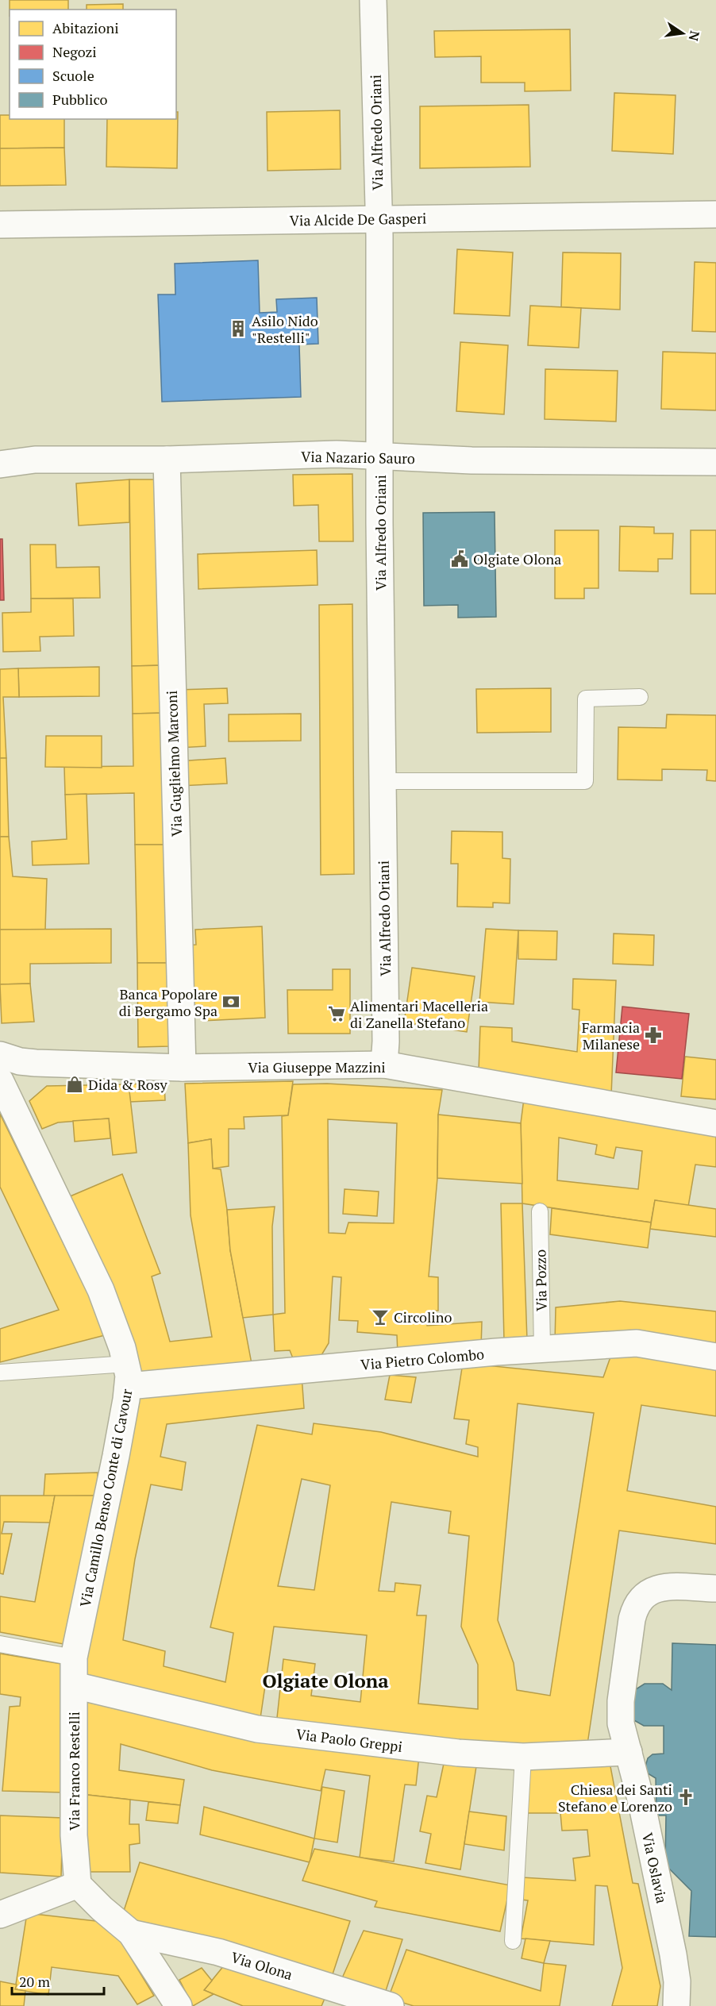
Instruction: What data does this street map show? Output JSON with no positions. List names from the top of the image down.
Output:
{
  "streets": {
    "street": [
      "Via Alfredo Oriani",
      "Via Alcide De Gasperi",
      "Via Nazario Sauro",
      "Via Guglielmo Marconi",
      "Via Giuseppe Mazzini",
      "Via Pietro Colombo",
      "Via Camillo Benso Conte di Cavour",
      "Via Paolo Greppi",
      "Via Franco Restelli",
      "Via Oslavia",
      "Via Olona"
    ],
    "lane": ["Via Pozzo"]
  },
  "crossings": [
    ["Via Alfredo Oriani", "Via Alcide De Gasperi"],
    ["Via Alfredo Oriani", "Via Nazario Sauro"],
    ["Via Alfredo Oriani", "Via Giuseppe Mazzini"],
    ["Via Nazario Sauro", "Via Guglielmo Marconi"],
    ["Via Guglielmo Marconi", "Via Giuseppe Mazzini"],
    ["Via Pozzo", "Via Pietro Colombo"],
    ["Via Pietro Colombo", "Via Camillo Benso Conte di Cavour"],
    ["Via Camillo Benso Conte di Cavour", "Via Franco Restelli"],
    ["Via Paolo Greppi", "Via Franco Restelli"],
    ["Via Paolo Greppi", "Via Oslavia"]
  ],
  "districts": ["Olgiate Olona"],
  "places": {
    "building": ["Asilo Nido \"Restelli\""],
    "public building": ["Olgiate Olona"],
    "bank": ["Banca Popolare di Bergamo Spa"],
    "supermarket": ["Alimentari Macelleria di Zanella Stefano"],
    "pharmacy": ["Farmacia Milanese"],
    "shop": ["Dida & Rosy"],
    "bar": ["Circolino"],
    "church": ["Chiesa dei Santi Stefano e Lorenzo"]
  },
  "legend": [
    "Abitazioni",
    "Negozi",
    "Scuole",
    "Pubblico"
  ],
  "scale_bar": "20 m",
  "north": "right"
}
